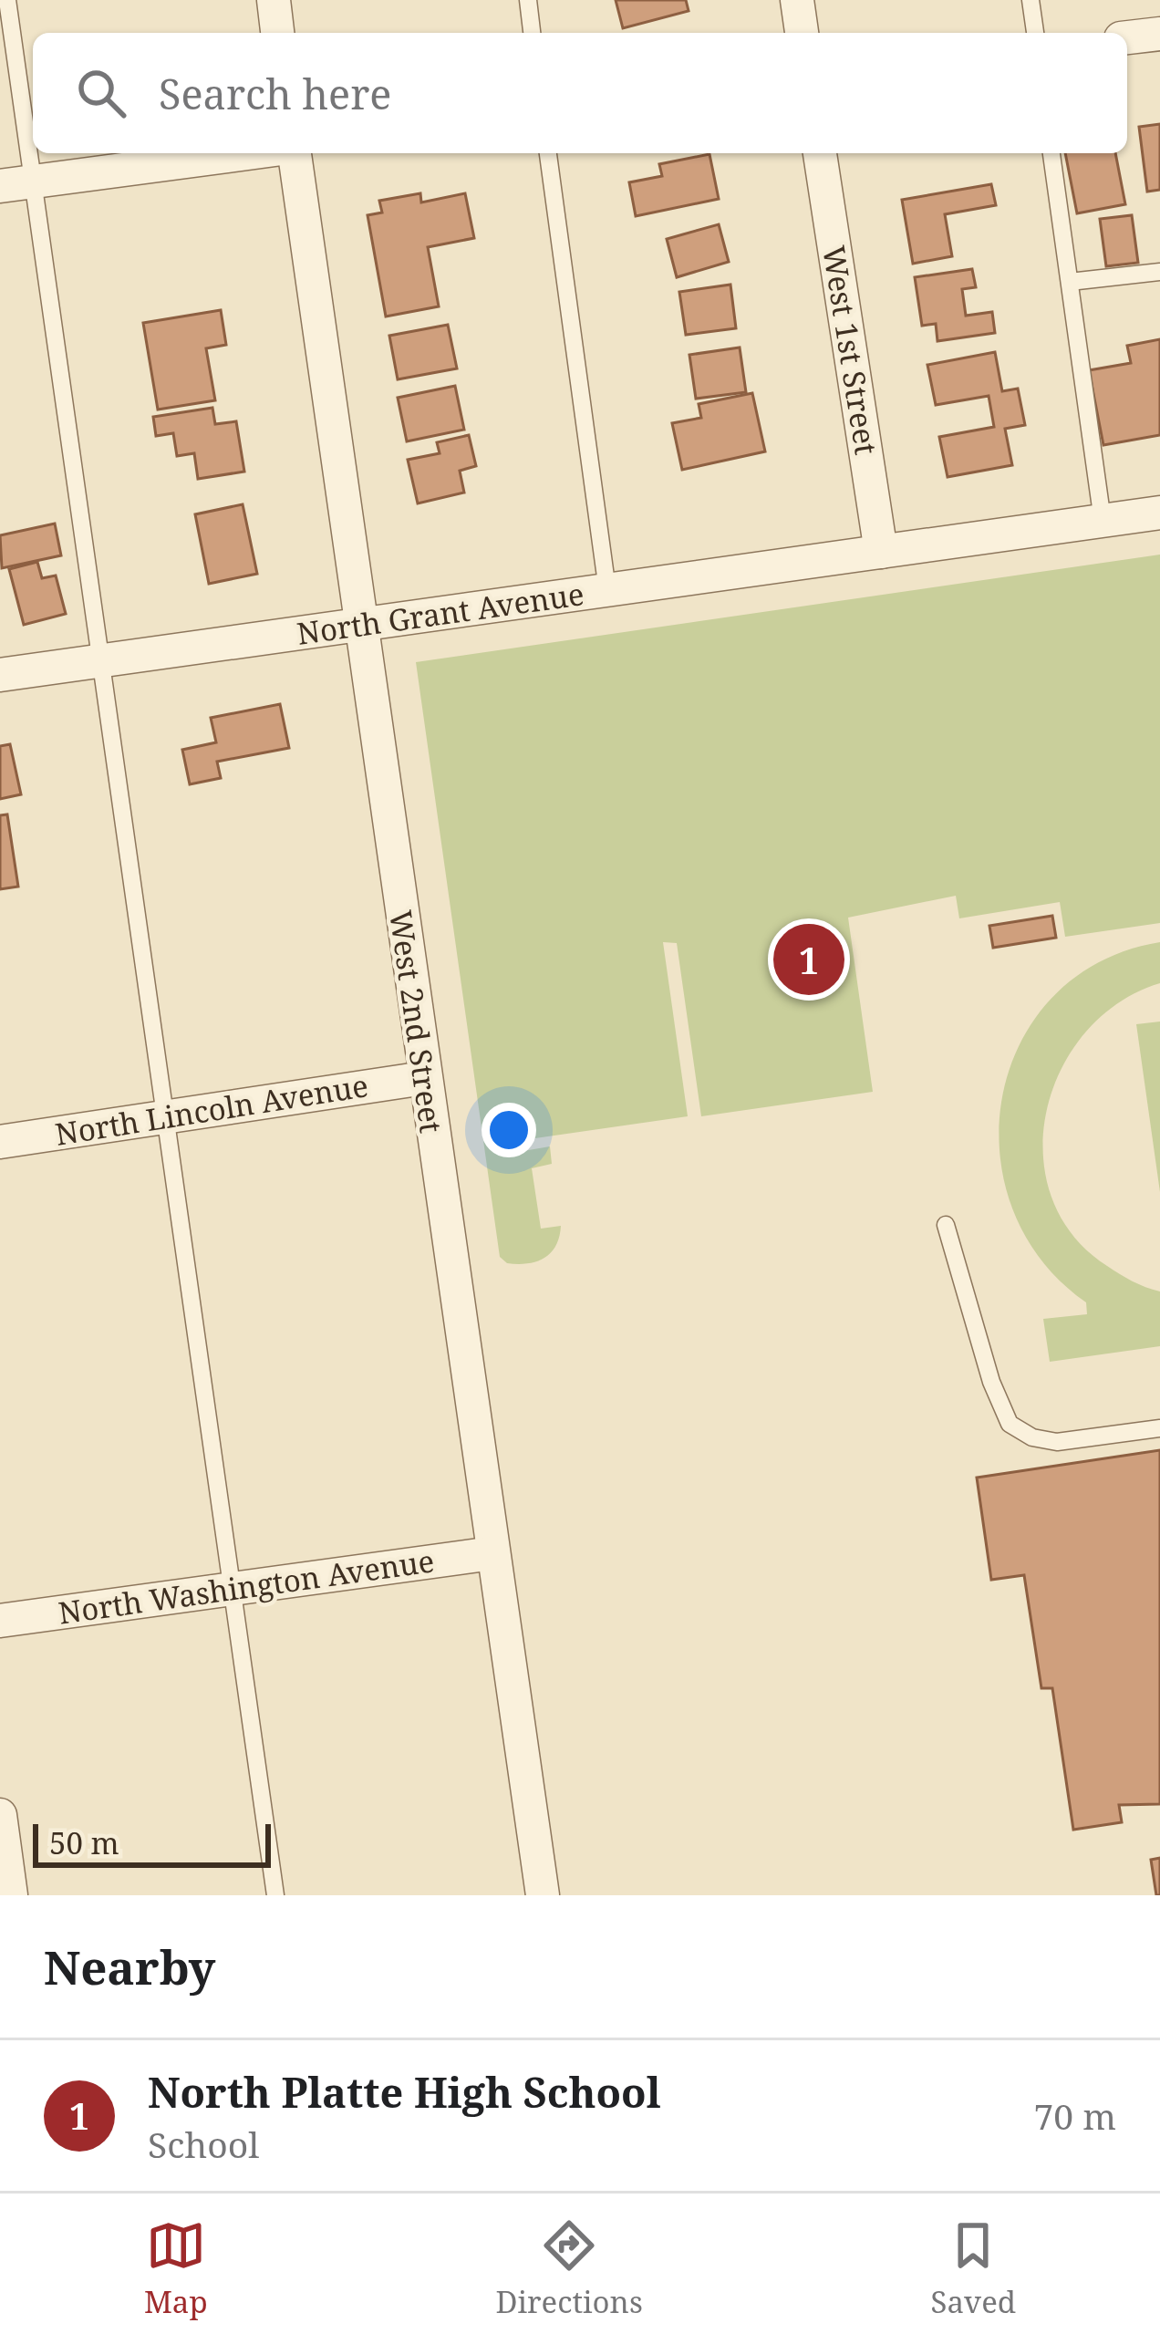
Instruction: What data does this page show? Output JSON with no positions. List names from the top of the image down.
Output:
{
  "streets": {
    "street": [
      "West 1st Street",
      "North Grant Avenue",
      "West 2nd Street",
      "North Lincoln Avenue",
      "North Washington Avenue"
    ]
  },
  "crossings": [
    ["West 1st Street", "North Grant Avenue"],
    ["North Grant Avenue", "West 2nd Street"],
    ["West 2nd Street", "North Lincoln Avenue"],
    ["West 2nd Street", "North Washington Avenue"]
  ],
  "scale_bar": "50 m",
  "page": {
    "search": "Search here",
    "pins": "1",
    "scale": "50 m",
    "heading": "Nearby",
    "list": [
      {
        "mark": "1",
        "name": "North Platte High School",
        "note": "School",
        "value": "70 m"
      }
    ],
    "nav": ["Map", "Directions", "Saved"]
  }
}
